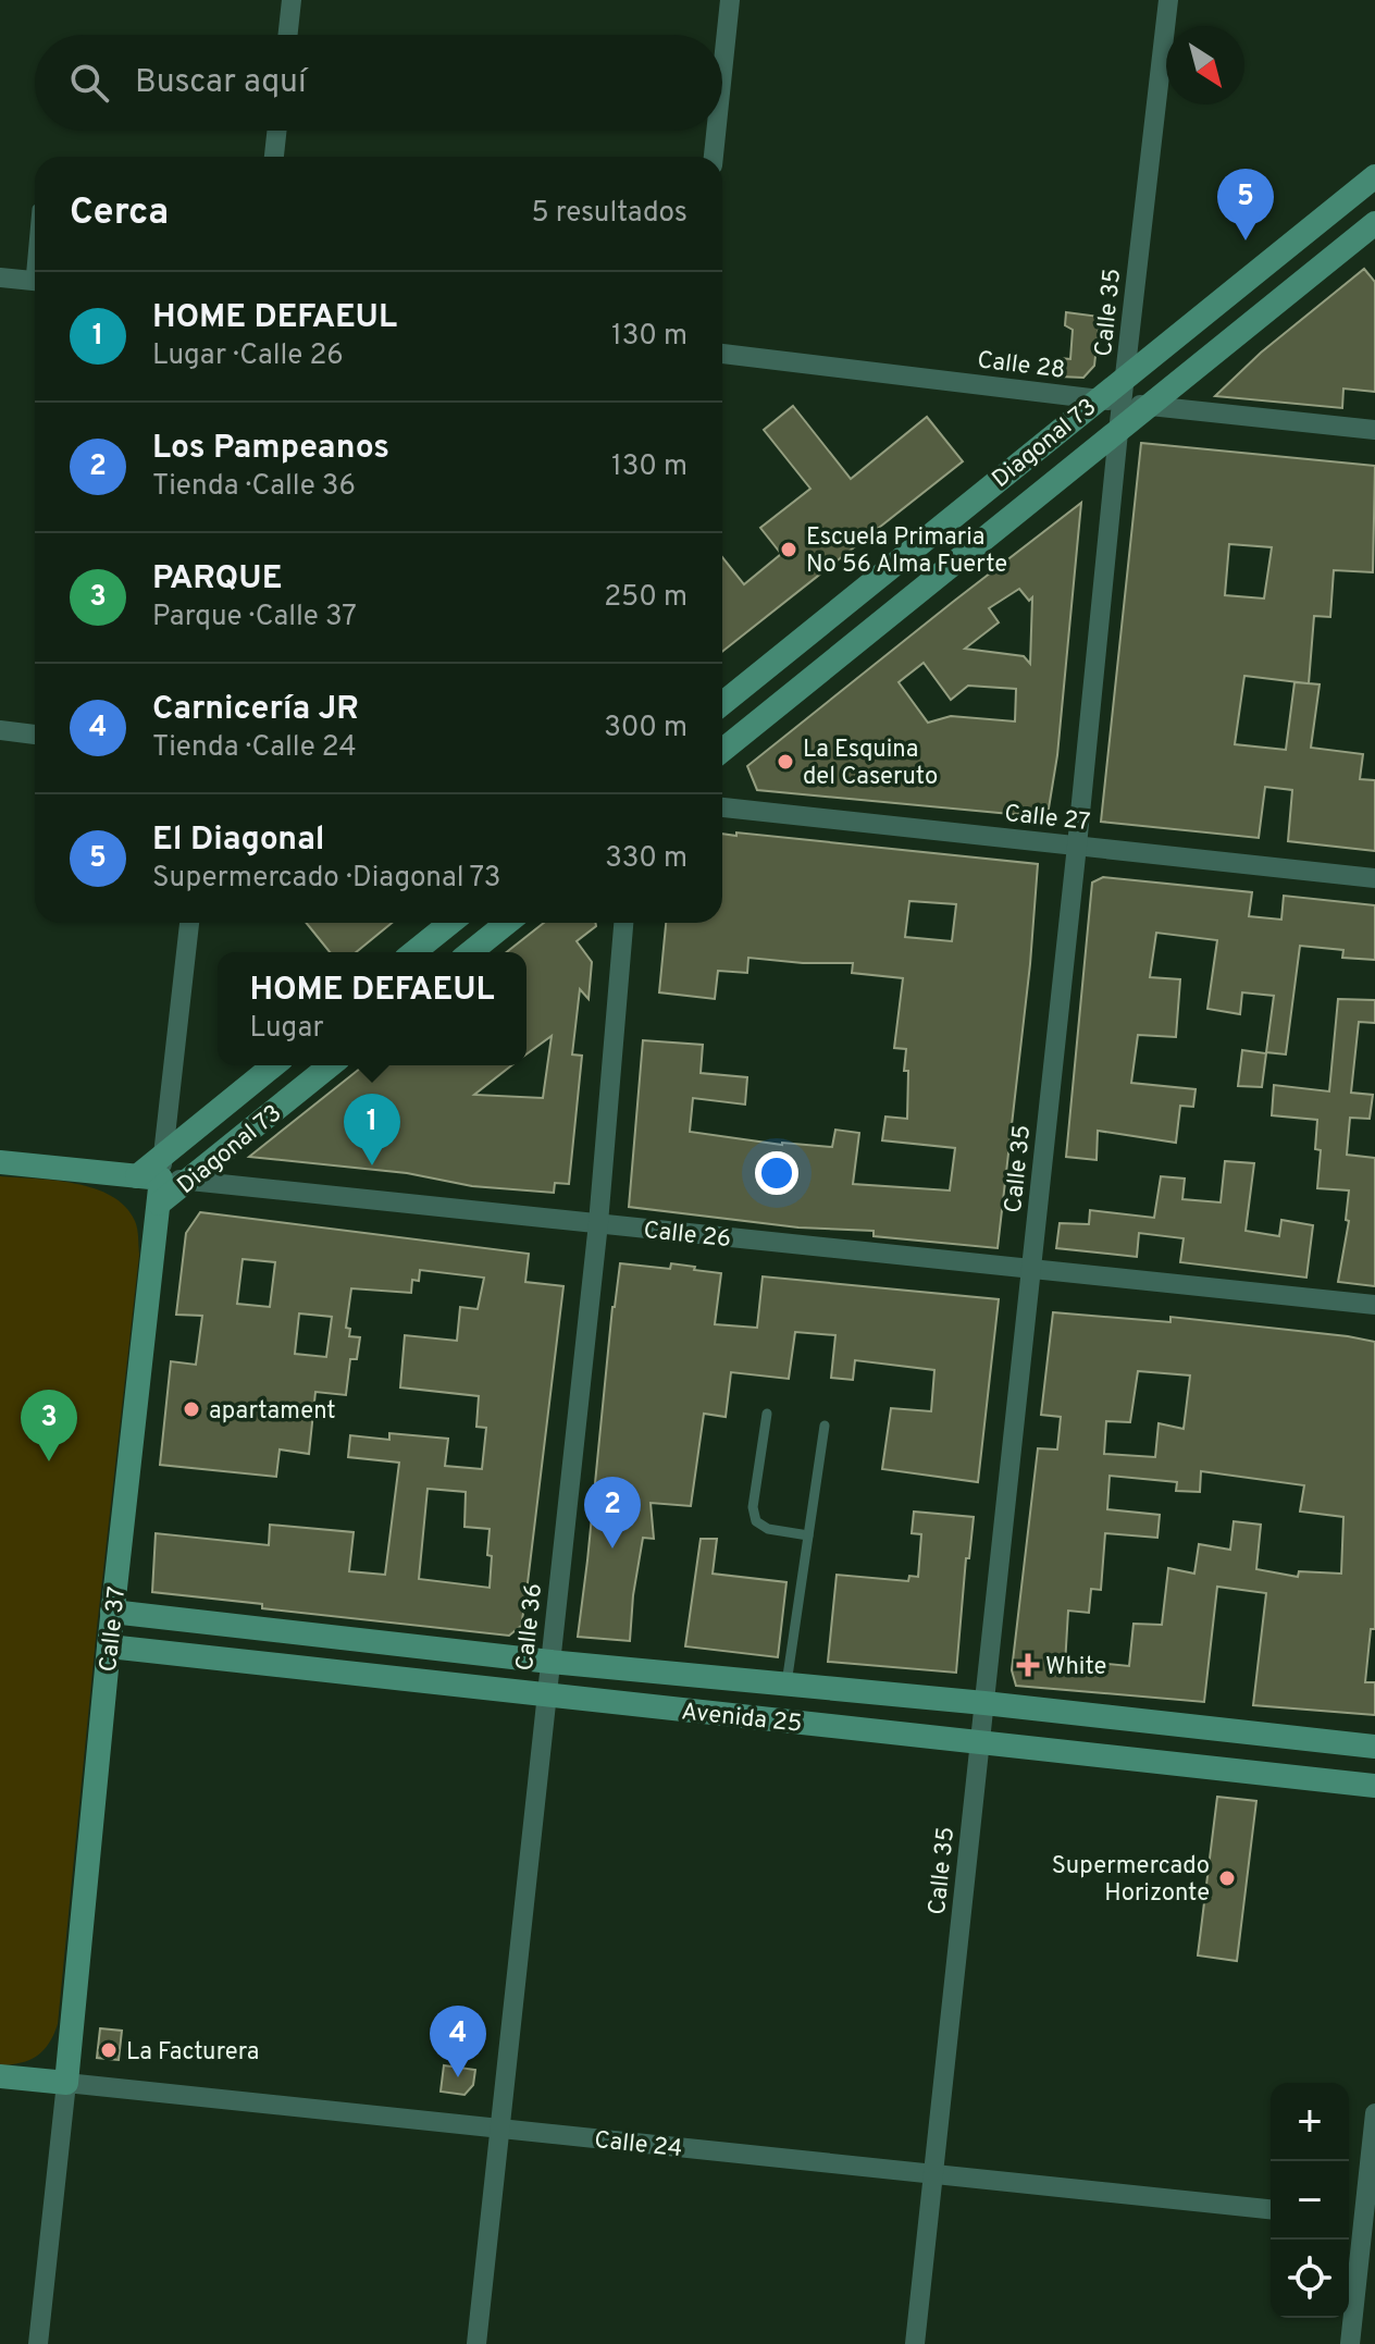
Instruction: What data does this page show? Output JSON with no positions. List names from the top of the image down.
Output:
{
  "streets": {
    "main road": [
      "Diagonal 73",
      "Calle 26",
      "Calle 37",
      "Avenida 25",
      "Calle 24"
    ],
    "street": [
      "Calle 35",
      "Calle 28",
      "Calle 27",
      "Calle 36"
    ]
  },
  "crossings": [
    ["Calle 35", "Calle 28"],
    ["Calle 35", "Diagonal 73"],
    ["Calle 35", "Calle 27"],
    ["Calle 35", "Calle 26"],
    ["Calle 35", "Avenida 25"],
    ["Calle 35", "Calle 24"],
    ["Calle 28", "Diagonal 73"],
    ["Diagonal 73", "Calle 26"],
    ["Diagonal 73", "Calle 37"],
    ["Calle 26", "Calle 36"],
    ["Calle 26", "Calle 37"],
    ["Calle 36", "Avenida 25"],
    ["Calle 36", "Calle 24"],
    ["Calle 37", "Avenida 25"],
    ["Calle 37", "Calle 24"]
  ],
  "places": {
    "other": [
      "Escuela Primaria No 56 Alma Fuerte",
      "La Esquina del Caseruto",
      "apartament",
      "Supermercado Horizonte",
      "La Facturera"
    ],
    "health": ["White"]
  },
  "north": "bottom right",
  "page": {
    "search": "Buscar aquí",
    "heading": ["Cerca", "5 resultados"],
    "pins": [
      "5",
      "1",
      "3",
      "2",
      "4"
    ],
    "list": [
      {
        "mark": "1",
        "name": "HOME DEFAEUL",
        "note": "Lugar · Calle 26",
        "value": "130 m"
      },
      {
        "mark": "2",
        "name": "Los Pampeanos",
        "note": "Tienda · Calle 36",
        "value": "130 m"
      },
      {
        "mark": "3",
        "name": "PARQUE",
        "note": "Parque · Calle 37",
        "value": "250 m"
      },
      {
        "mark": "4",
        "name": "Carnicería JR",
        "note": "Tienda · Calle 24",
        "value": "300 m"
      },
      {
        "mark": "5",
        "name": "El Diagonal",
        "note": "Supermercado · Diagonal 73",
        "value": "330 m"
      }
    ],
    "popup": ["HOME DEFAEUL", "Lugar"],
    "map_buttons": ["+", "−"]
  }
}
